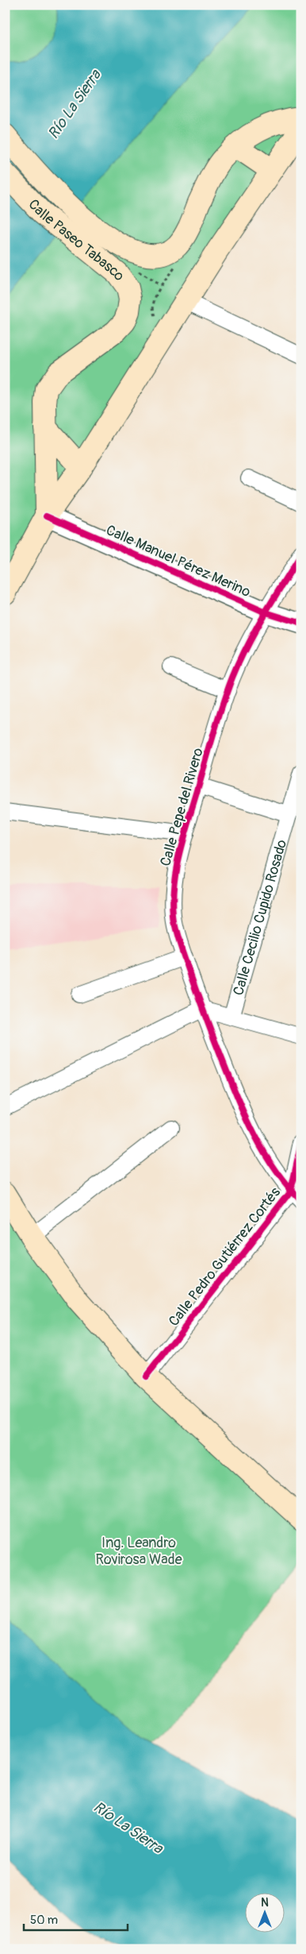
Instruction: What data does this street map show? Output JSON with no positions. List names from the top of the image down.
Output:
{
  "streets": {
    "main road": ["Calle Paseo Tabasco"],
    "street": [
      "Calle Manuel Pérez Merino",
      "Calle Pepe del Rivero",
      "Calle Cecilio Cupido Rosado",
      "Calle Pedro Gutiérrez Cortés"
    ]
  },
  "crossings": [
    ["Calle Paseo Tabasco", "Calle Manuel Pérez Merino"],
    ["Calle Manuel Pérez Merino", "Calle Pepe del Rivero"],
    ["Calle Pepe del Rivero", "Calle Pedro Gutiérrez Cortés"]
  ],
  "water": ["Río La Sierra"],
  "parks": ["Ing. Leandro Rovirosa Wade"],
  "scale_bar": "50 m",
  "north": "top"
}
